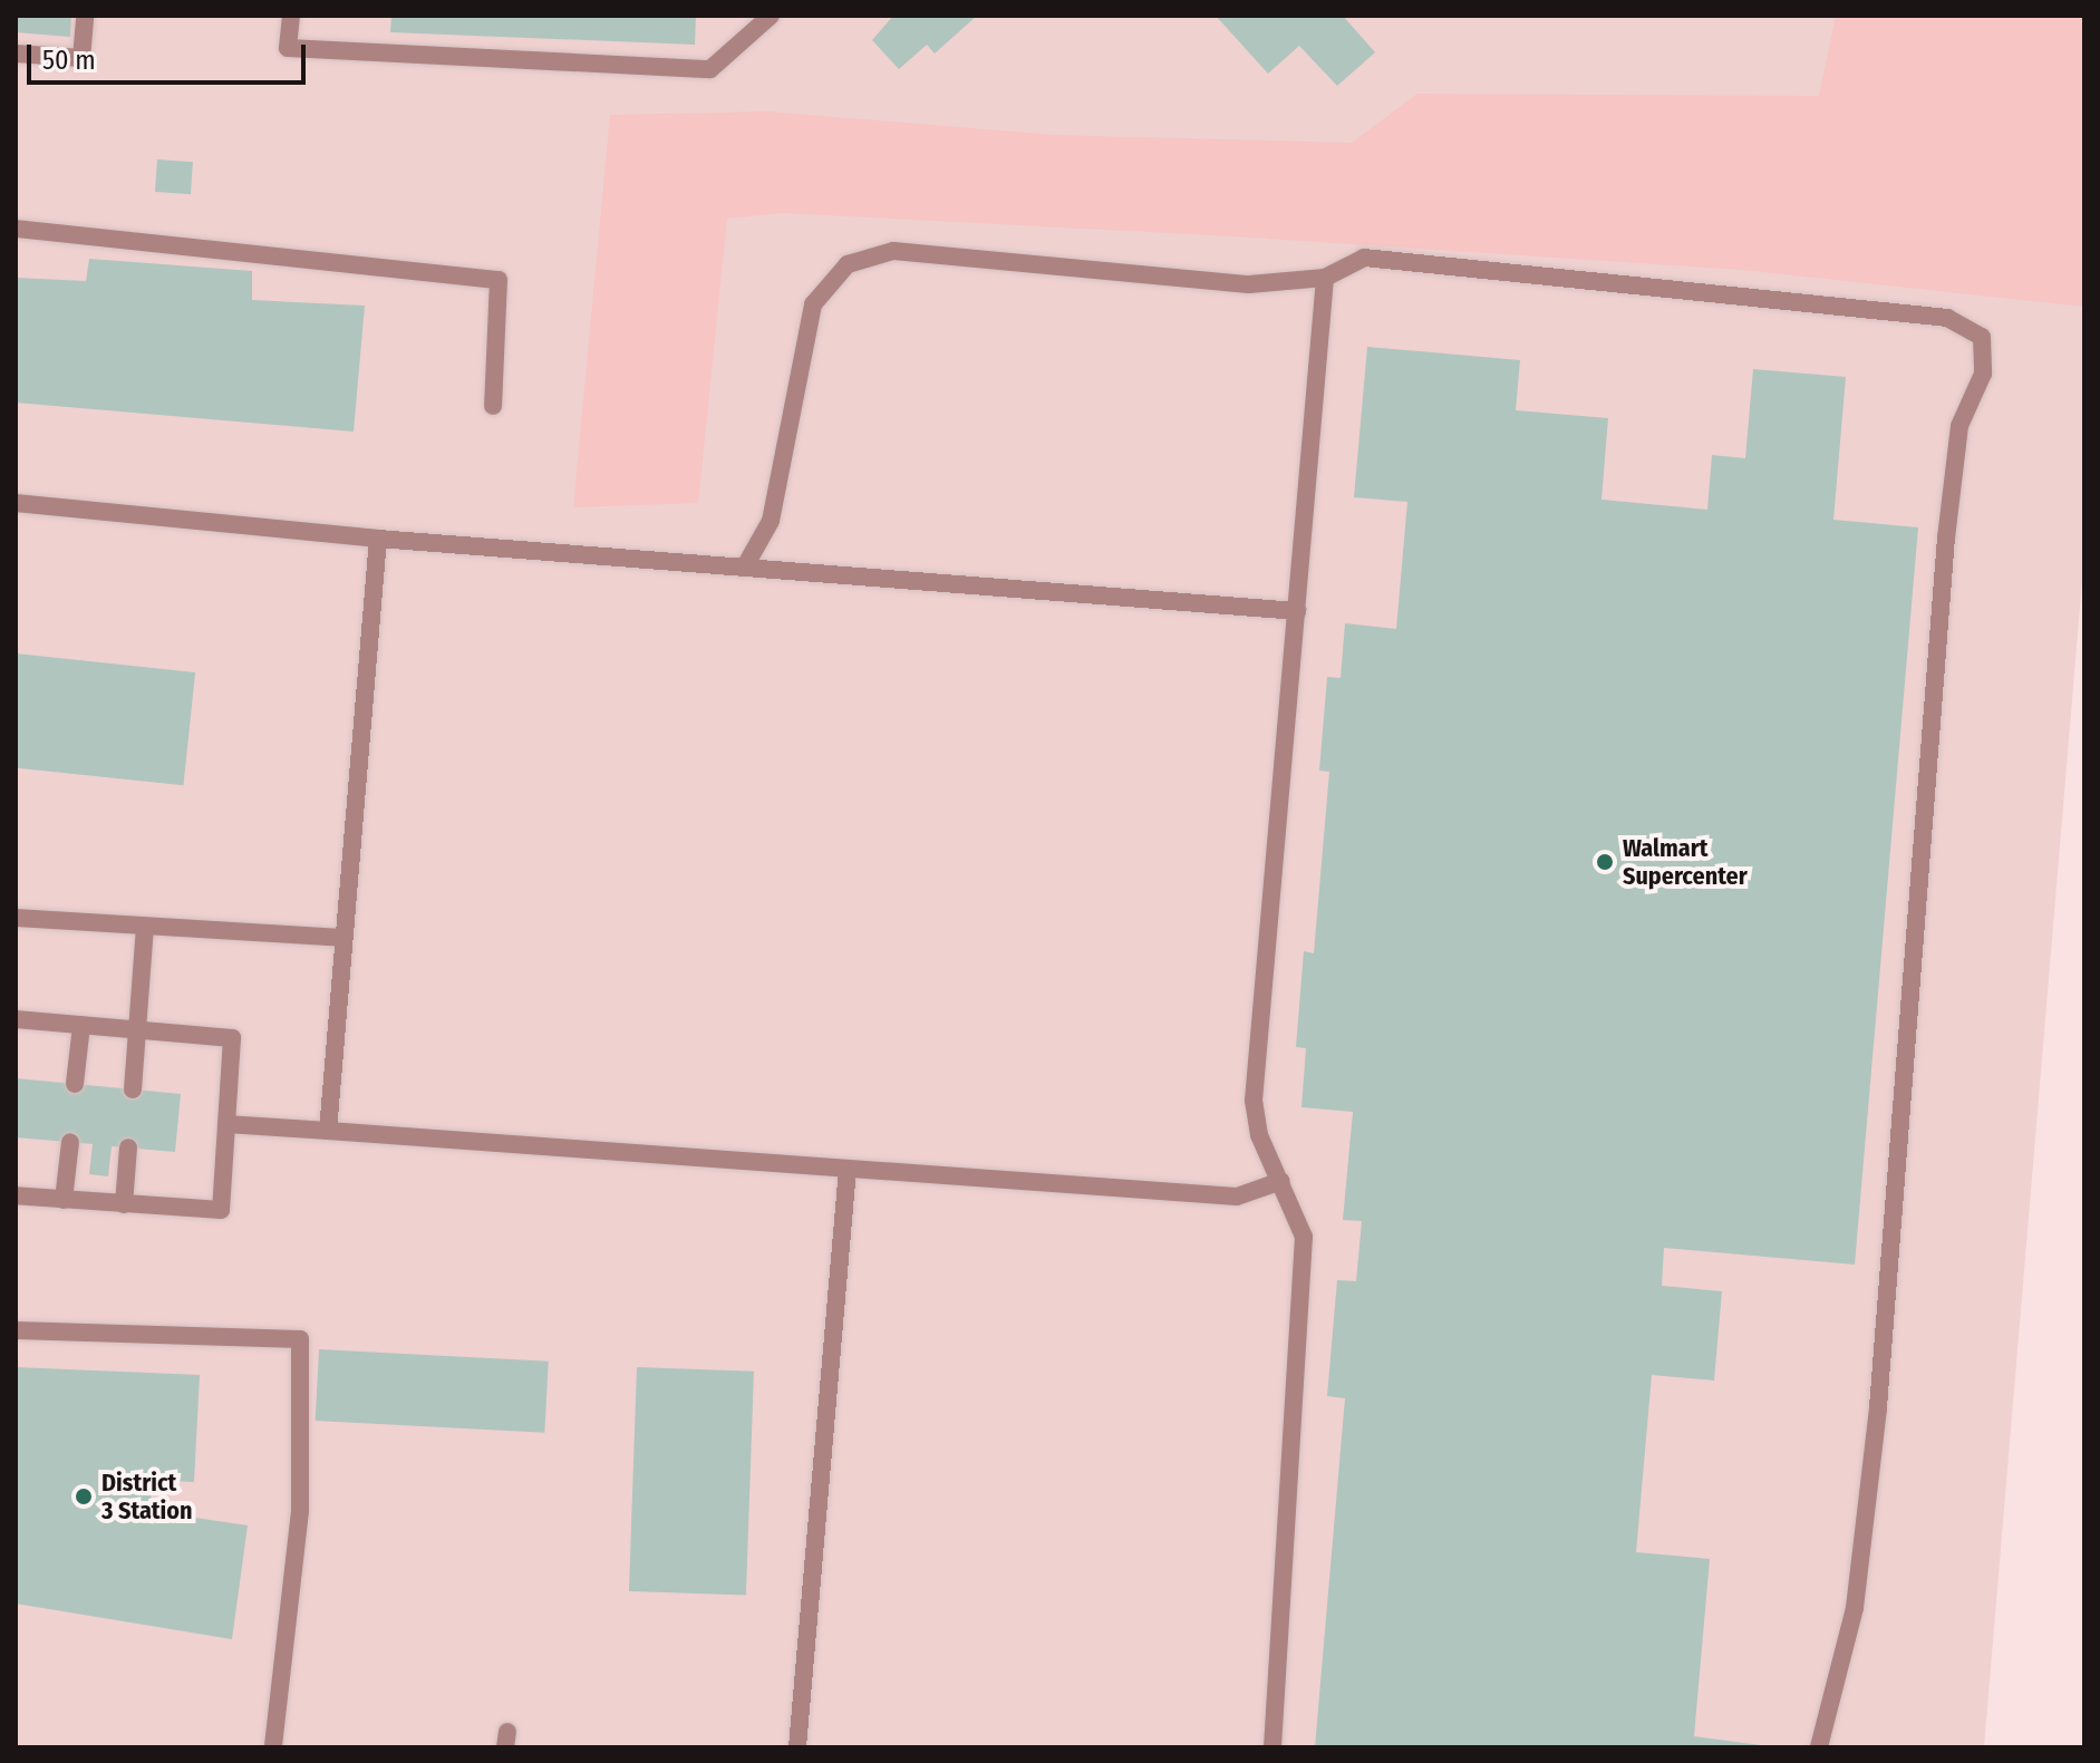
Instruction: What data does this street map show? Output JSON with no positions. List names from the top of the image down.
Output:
{
  "places": ["Walmart Supercenter", "District 3 Station"],
  "scale_bar": "50 m"
}
